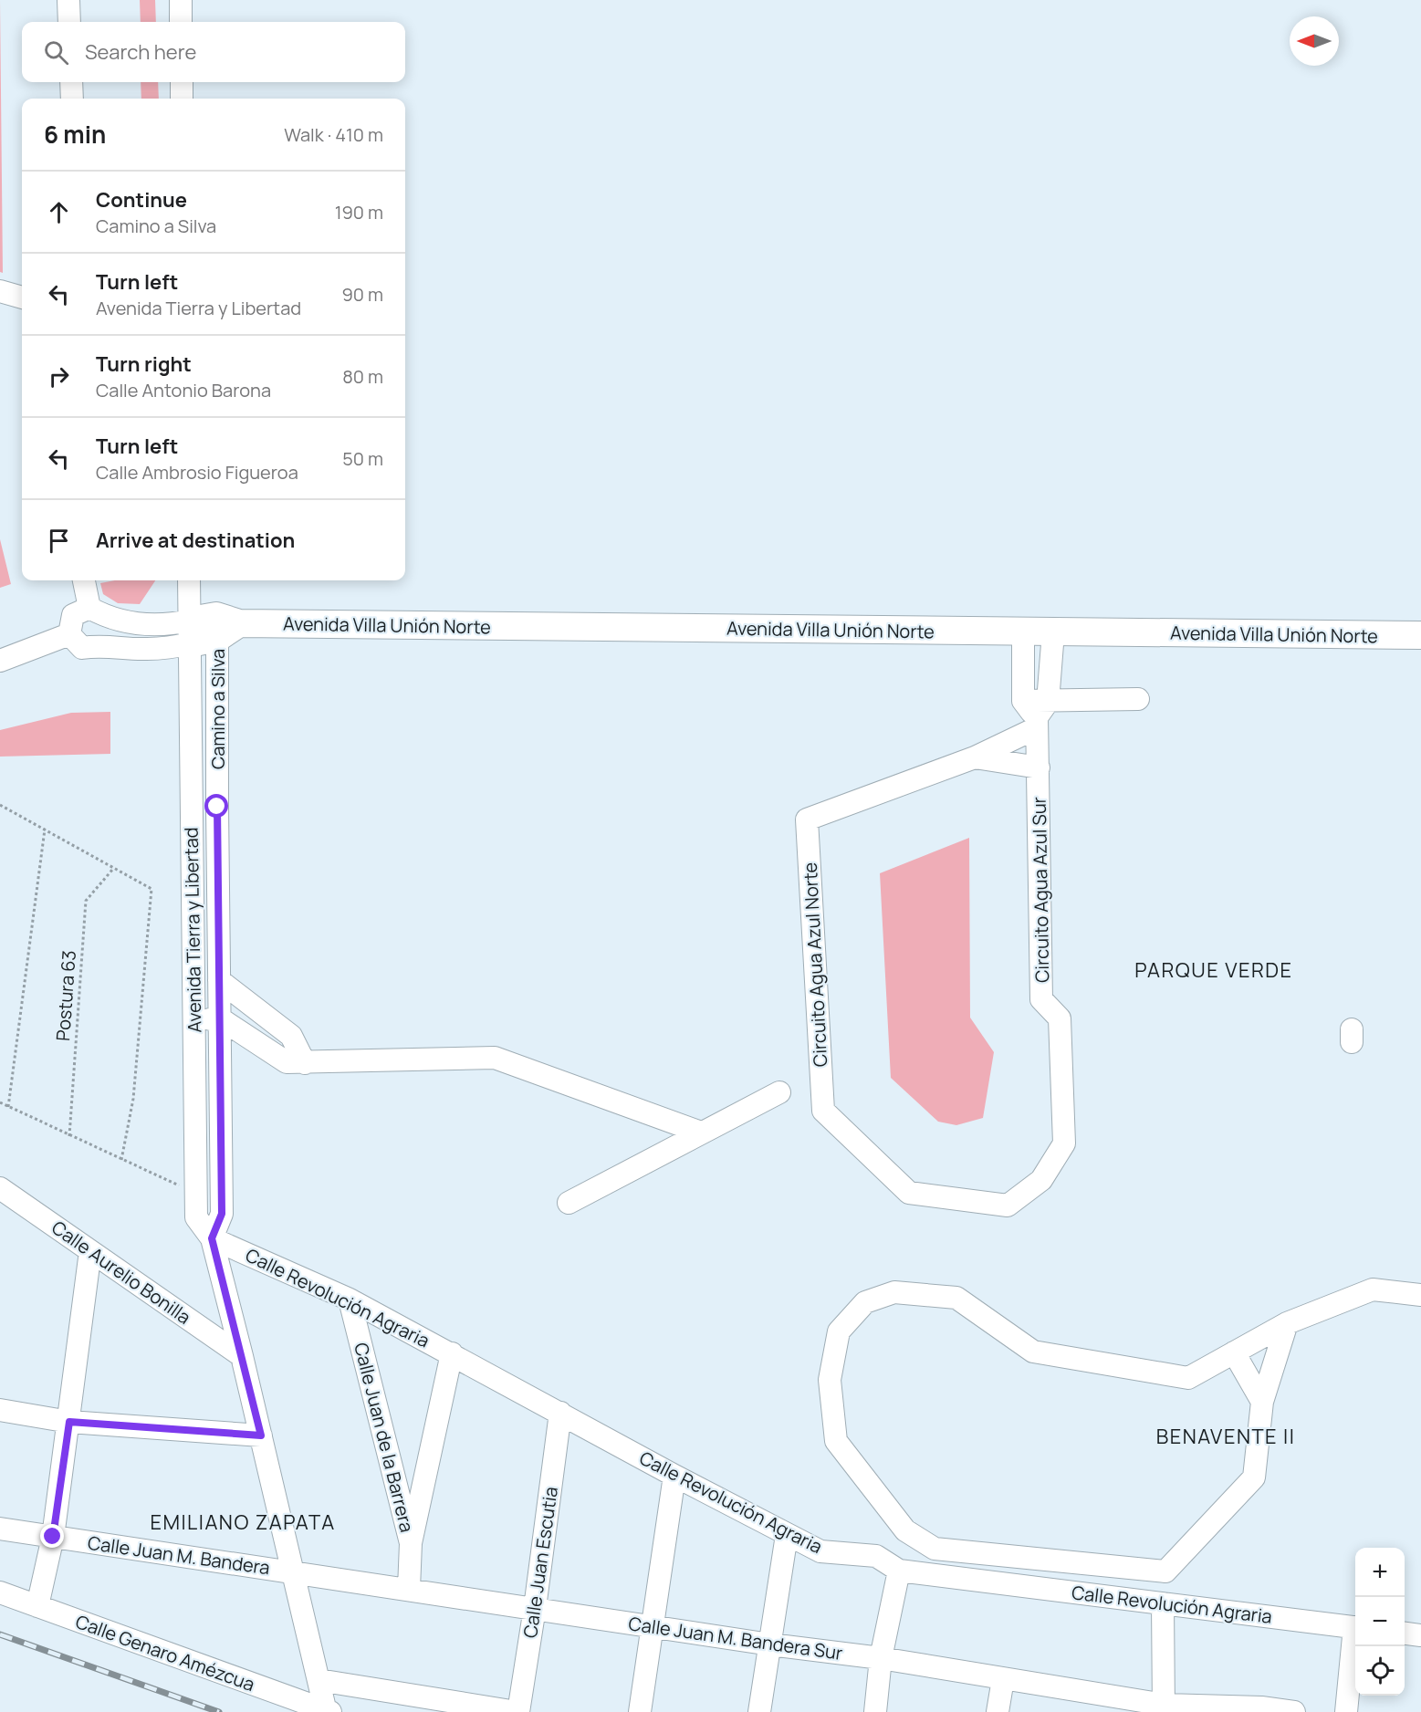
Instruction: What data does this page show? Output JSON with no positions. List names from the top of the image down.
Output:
{
  "streets": {
    "main road": ["Avenida Villa Unión Norte"],
    "street": [
      "Camino a Silva",
      "Circuito Agua Azul Sur",
      "Avenida Tierra y Libertad",
      "Circuito Agua Azul Norte",
      "Calle Aurelio Bonilla",
      "Calle Revolución Agraria",
      "Calle Juan de la Barrera",
      "Calle Juan M. Bandera",
      "Calle Juan Escutia",
      "Calle Juan M. Bandera Sur",
      "Calle Genaro Amézcua"
    ],
    "path": ["Postura 63"]
  },
  "crossings": [
    ["Avenida Villa Unión Norte", "Camino a Silva"],
    ["Avenida Villa Unión Norte", "Circuito Agua Azul Sur"],
    ["Avenida Villa Unión Norte", "Avenida Tierra y Libertad"],
    ["Camino a Silva", "Avenida Tierra y Libertad"],
    ["Camino a Silva", "Calle Revolución Agraria"],
    ["Circuito Agua Azul Sur", "Circuito Agua Azul Norte"],
    ["Avenida Tierra y Libertad", "Calle Revolución Agraria"],
    ["Calle Revolución Agraria", "Calle Juan de la Barrera"],
    ["Calle Revolución Agraria", "Calle Juan Escutia"],
    ["Calle Juan de la Barrera", "Calle Juan M. Bandera Sur"],
    ["Calle Juan M. Bandera", "Calle Juan M. Bandera Sur"],
    ["Calle Juan Escutia", "Calle Juan M. Bandera Sur"]
  ],
  "districts": ["PARQUE VERDE", "BENAVENTE II", "EMILIANO ZAPATA"],
  "north": "left",
  "page": {
    "search": "Search here",
    "heading": ["6 min", "Walk · 410 m"],
    "list": [
      ["Continue", "Camino a Silva", "190 m"],
      ["Turn left", "Avenida Tierra y Libertad", "90 m"],
      ["Turn right", "Calle Antonio Barona", "80 m"],
      ["Turn left", "Calle Ambrosio Figueroa", "50 m"],
      "Arrive at destination"
    ],
    "map_buttons": ["+", "−"]
  }
}
